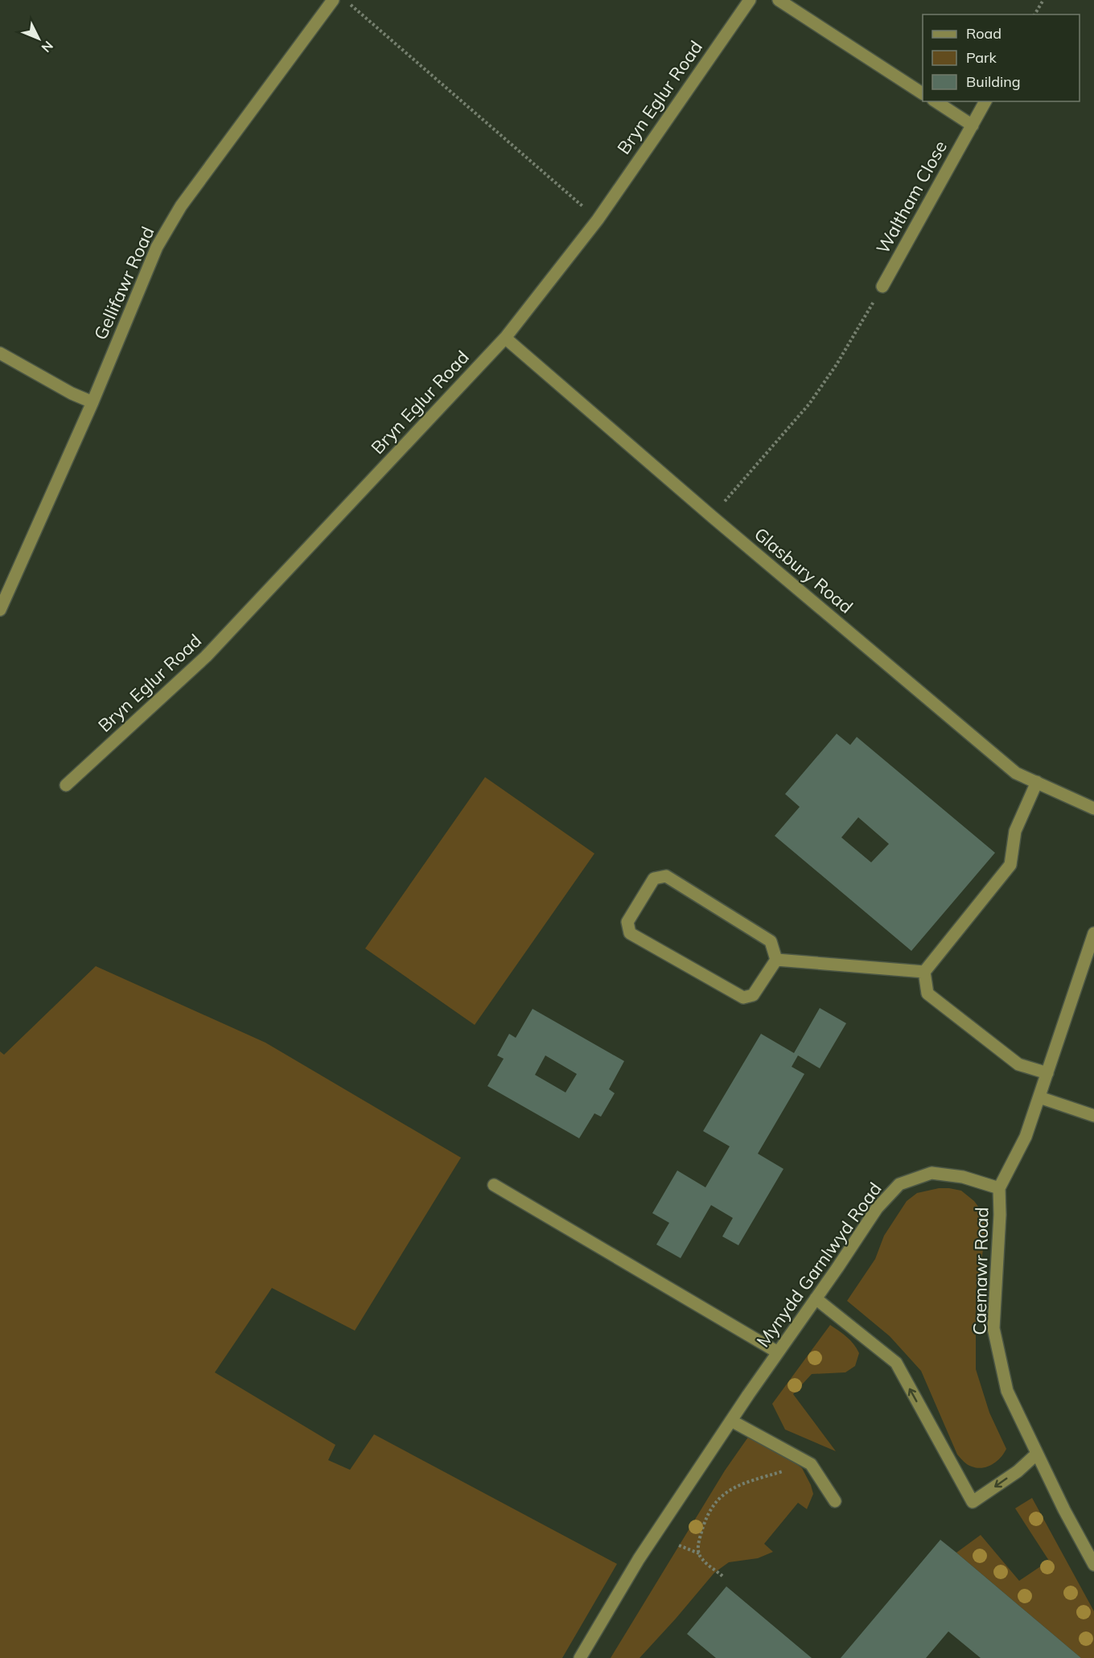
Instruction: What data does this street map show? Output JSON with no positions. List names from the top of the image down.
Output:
{
  "streets": {
    "street": [
      "Bryn Eglur Road",
      "Waltham Close",
      "Gellifawr Road",
      "Glasbury Road",
      "Mynydd Garnlwyd Road",
      "Caemawr Road"
    ]
  },
  "crossings": [
    ["Bryn Eglur Road", "Glasbury Road"],
    ["Mynydd Garnlwyd Road", "Caemawr Road"]
  ],
  "legend": ["Road", "Park", "Building"],
  "north": "bottom right"
}
